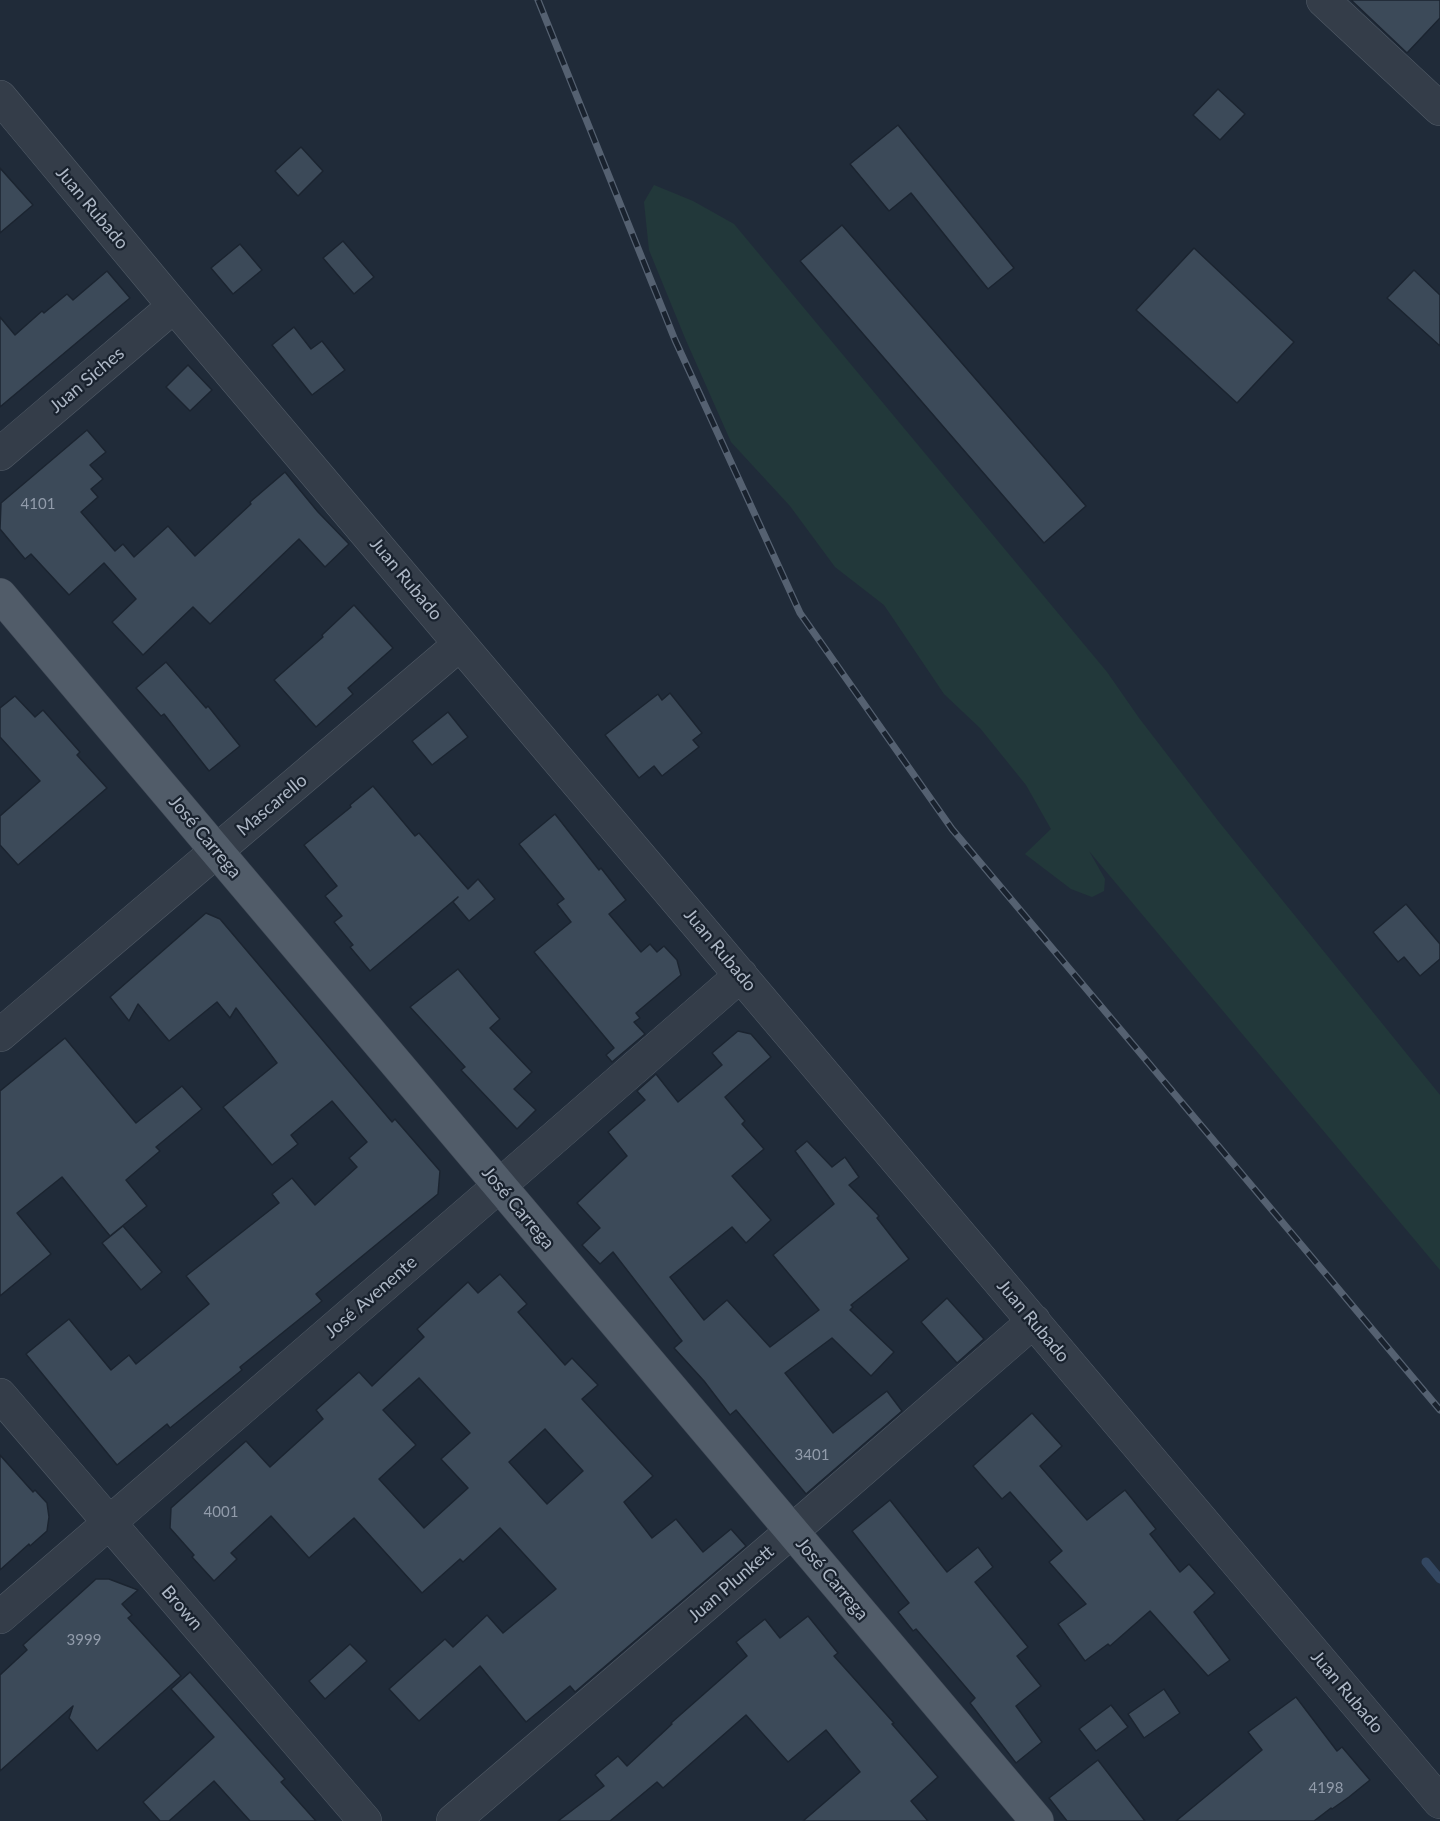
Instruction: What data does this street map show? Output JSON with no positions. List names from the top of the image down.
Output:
{
  "streets": {
    "main road": ["José Carrega"],
    "street": [
      "Juan Rubado",
      "Juan Siches",
      "Mascarello",
      "José Avenente",
      "Juan Plunkett",
      "Brown"
    ]
  },
  "crossings": [
    ["Juan Rubado", "Juan Siches"],
    ["Juan Rubado", "Mascarello"],
    ["Juan Rubado", "José Avenente"],
    ["Juan Rubado", "Juan Plunkett"],
    ["Mascarello", "José Carrega"],
    ["José Carrega", "José Avenente"],
    ["José Carrega", "Juan Plunkett"],
    ["José Avenente", "Brown"]
  ],
  "house_numbers": [
    "4101",
    "3401",
    "4001",
    "3999",
    "4198"
  ]
}
